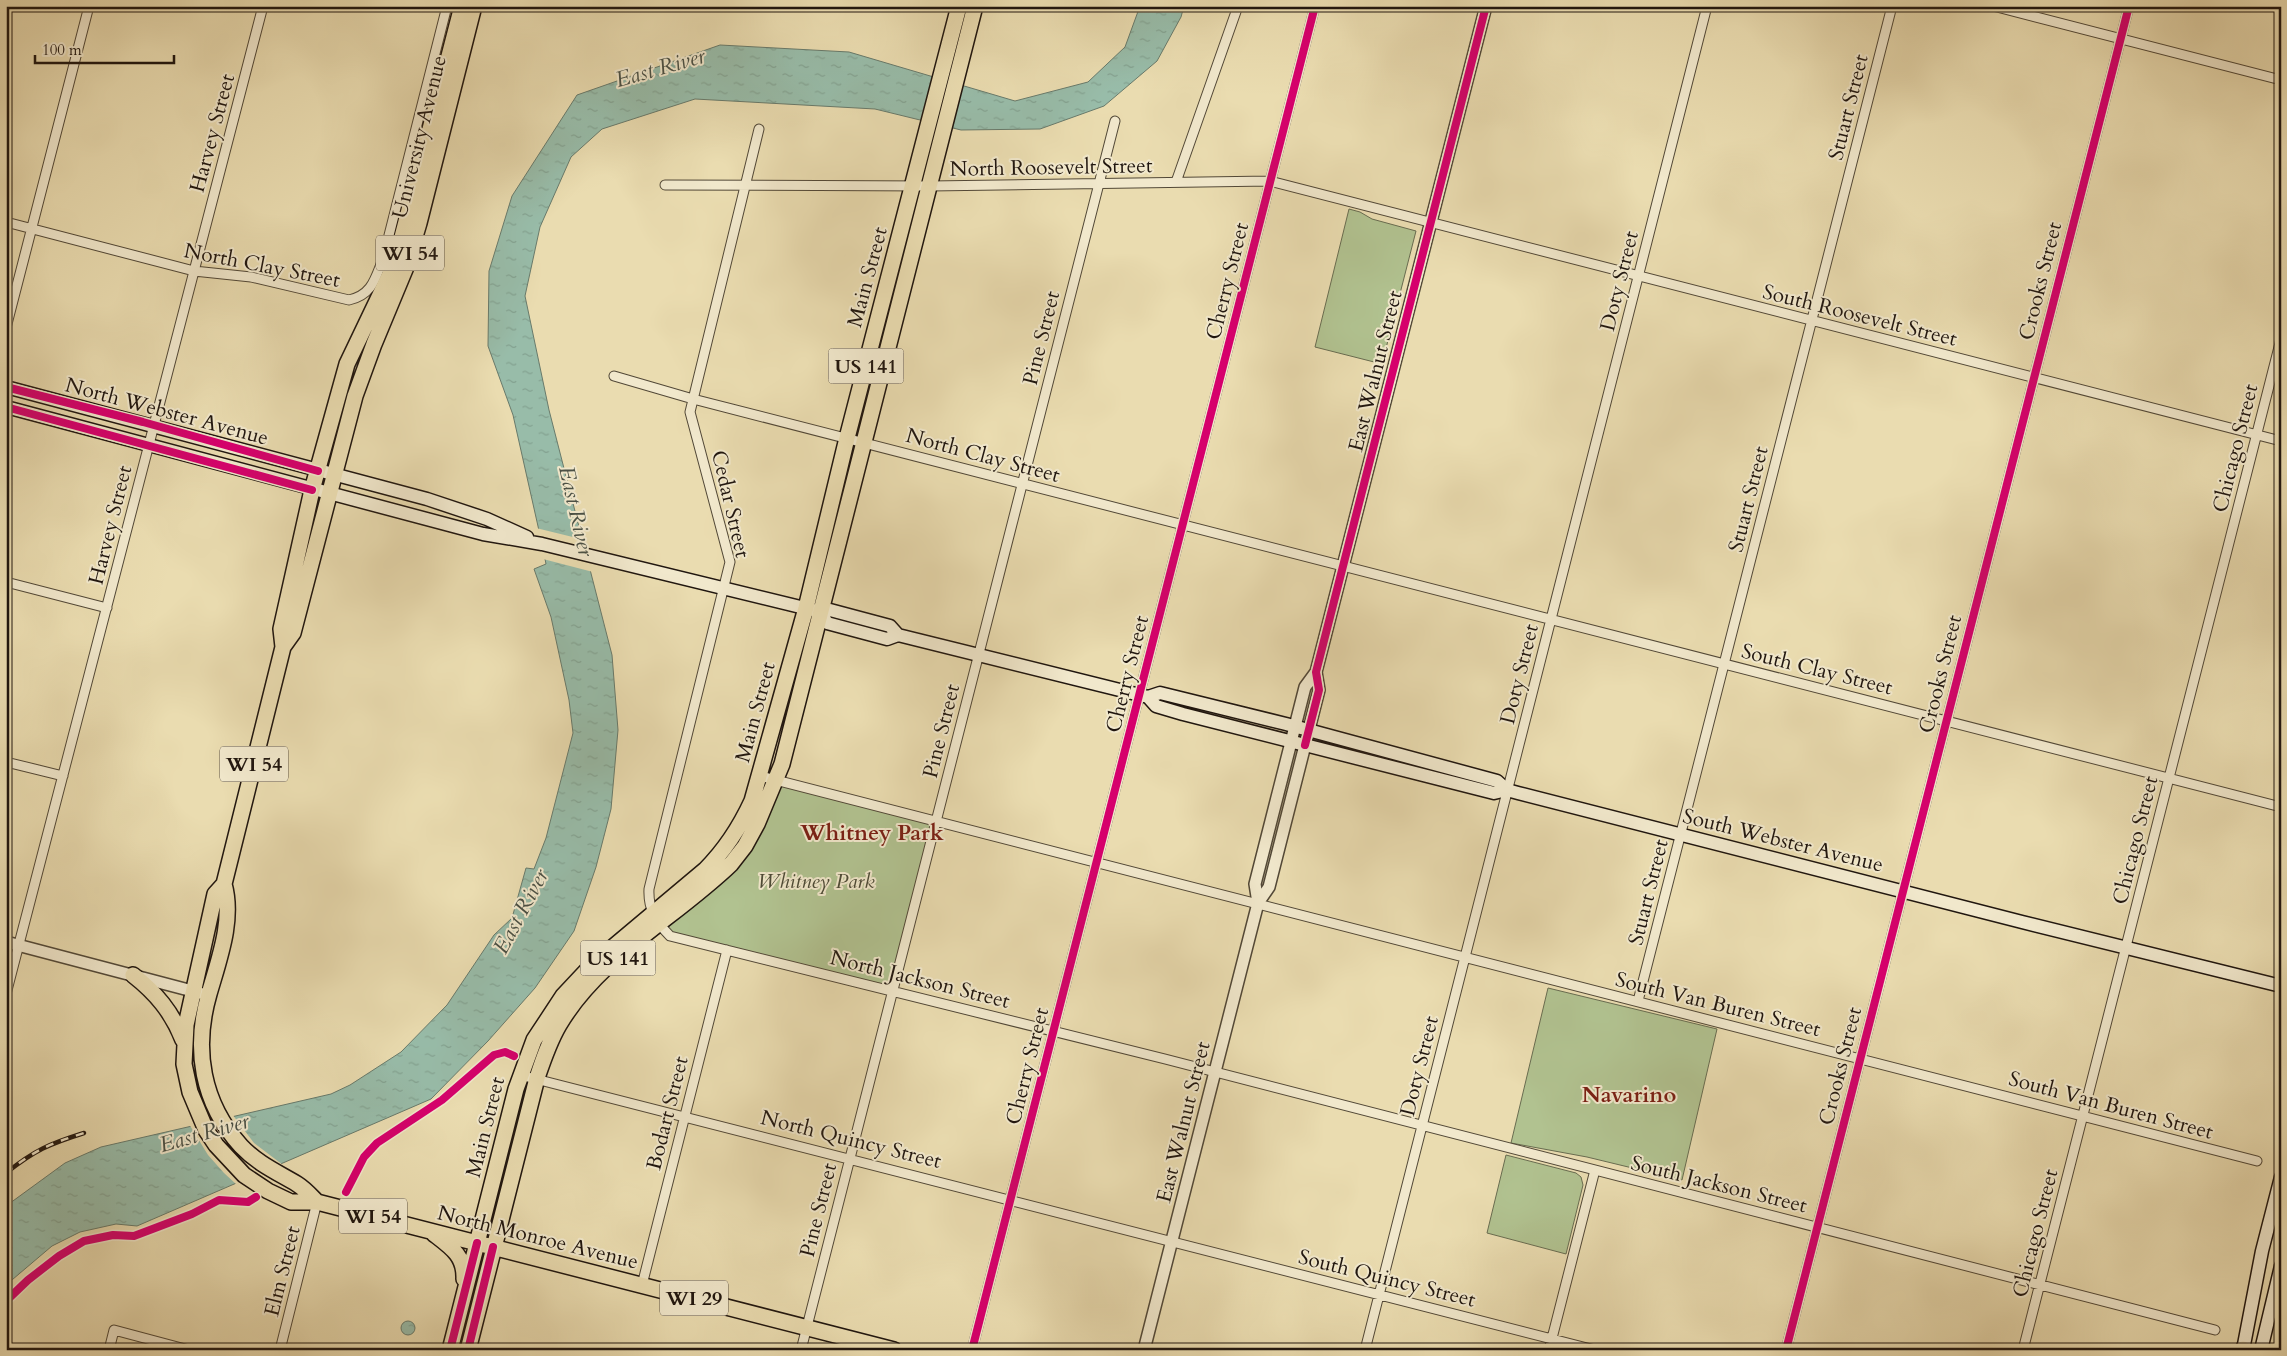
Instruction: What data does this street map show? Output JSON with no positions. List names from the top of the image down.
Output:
{
  "streets": {
    "main road": [
      "University Avenue",
      "WI 54",
      "Main Street",
      "US 141",
      "North Webster Avenue",
      "South Webster Avenue",
      "North Monroe Avenue",
      "WI 29"
    ],
    "street": [
      "Stuart Street",
      "Harvey Street",
      "North Roosevelt Street",
      "North Clay Street",
      "Cherry Street",
      "Doty Street",
      "Crooks Street",
      "South Roosevelt Street",
      "Pine Street",
      "East Walnut Street",
      "Chicago Street",
      "Cedar Street",
      "South Clay Street",
      "North Jackson Street",
      "South Van Buren Street",
      "Bodart Street",
      "North Quincy Street",
      "South Jackson Street",
      "Elm Street",
      "South Quincy Street"
    ]
  },
  "crossings": [
    ["Stuart Street", "South Roosevelt Street"],
    ["Stuart Street", "South Clay Street"],
    ["Stuart Street", "South Webster Avenue"],
    ["Stuart Street", "South Van Buren Street"],
    ["Harvey Street", "North Clay Street"],
    ["Harvey Street", "North Webster Avenue"],
    ["University Avenue", "North Webster Avenue"],
    ["University Avenue", "North Monroe Avenue"],
    ["University Avenue", "Elm Street"],
    ["North Roosevelt Street", "Main Street"],
    ["North Roosevelt Street", "Cherry Street"],
    ["North Roosevelt Street", "South Roosevelt Street"],
    ["North Roosevelt Street", "Pine Street"],
    ["North Roosevelt Street", "East Walnut Street"],
    ["North Roosevelt Street", "Cedar Street"],
    ["North Clay Street", "Main Street"],
    ["North Clay Street", "Cherry Street"],
    ["North Clay Street", "Pine Street"],
    ["North Clay Street", "East Walnut Street"],
    ["North Clay Street", "Cedar Street"],
    ["North Clay Street", "South Clay Street"],
    ["Main Street", "North Webster Avenue"],
    ["Main Street", "Cedar Street"],
    ["Main Street", "North Jackson Street"],
    ["Main Street", "South Van Buren Street"],
    ["Main Street", "North Quincy Street"],
    ["Main Street", "North Monroe Avenue"],
    ["Cherry Street", "North Webster Avenue"],
    ["Cherry Street", "North Jackson Street"],
    ["Cherry Street", "South Van Buren Street"],
    ["Cherry Street", "North Quincy Street"],
    ["Doty Street", "South Roosevelt Street"],
    ["Doty Street", "South Clay Street"],
    ["Doty Street", "South Webster Avenue"],
    ["Doty Street", "South Van Buren Street"],
    ["Doty Street", "South Jackson Street"],
    ["Doty Street", "South Quincy Street"],
    ["Crooks Street", "South Roosevelt Street"],
    ["Crooks Street", "South Clay Street"],
    ["Crooks Street", "South Webster Avenue"],
    ["Crooks Street", "South Van Buren Street"],
    ["Crooks Street", "South Jackson Street"],
    ["South Roosevelt Street", "East Walnut Street"],
    ["South Roosevelt Street", "Chicago Street"],
    ["Pine Street", "North Webster Avenue"],
    ["Pine Street", "North Jackson Street"],
    ["Pine Street", "South Van Buren Street"],
    ["Pine Street", "North Quincy Street"],
    ["Pine Street", "North Monroe Avenue"],
    ["East Walnut Street", "North Webster Avenue"],
    ["East Walnut Street", "South Clay Street"],
    ["East Walnut Street", "South Webster Avenue"],
    ["East Walnut Street", "North Jackson Street"],
    ["East Walnut Street", "South Van Buren Street"],
    ["East Walnut Street", "North Quincy Street"],
    ["East Walnut Street", "South Jackson Street"],
    ["East Walnut Street", "South Quincy Street"],
    ["North Webster Avenue", "Cedar Street"],
    ["North Webster Avenue", "South Webster Avenue"],
    ["Chicago Street", "South Clay Street"],
    ["Chicago Street", "South Webster Avenue"],
    ["Chicago Street", "South Van Buren Street"],
    ["Chicago Street", "South Jackson Street"],
    ["Cedar Street", "North Jackson Street"],
    ["North Jackson Street", "Bodart Street"],
    ["North Jackson Street", "South Jackson Street"],
    ["Bodart Street", "North Quincy Street"],
    ["Bodart Street", "North Monroe Avenue"],
    ["North Quincy Street", "South Quincy Street"],
    ["North Monroe Avenue", "Elm Street"]
  ],
  "districts": ["Whitney Park", "Navarino"],
  "water": ["East River"],
  "parks": ["Whitney Park"],
  "scale_bar": "100 m"
}
